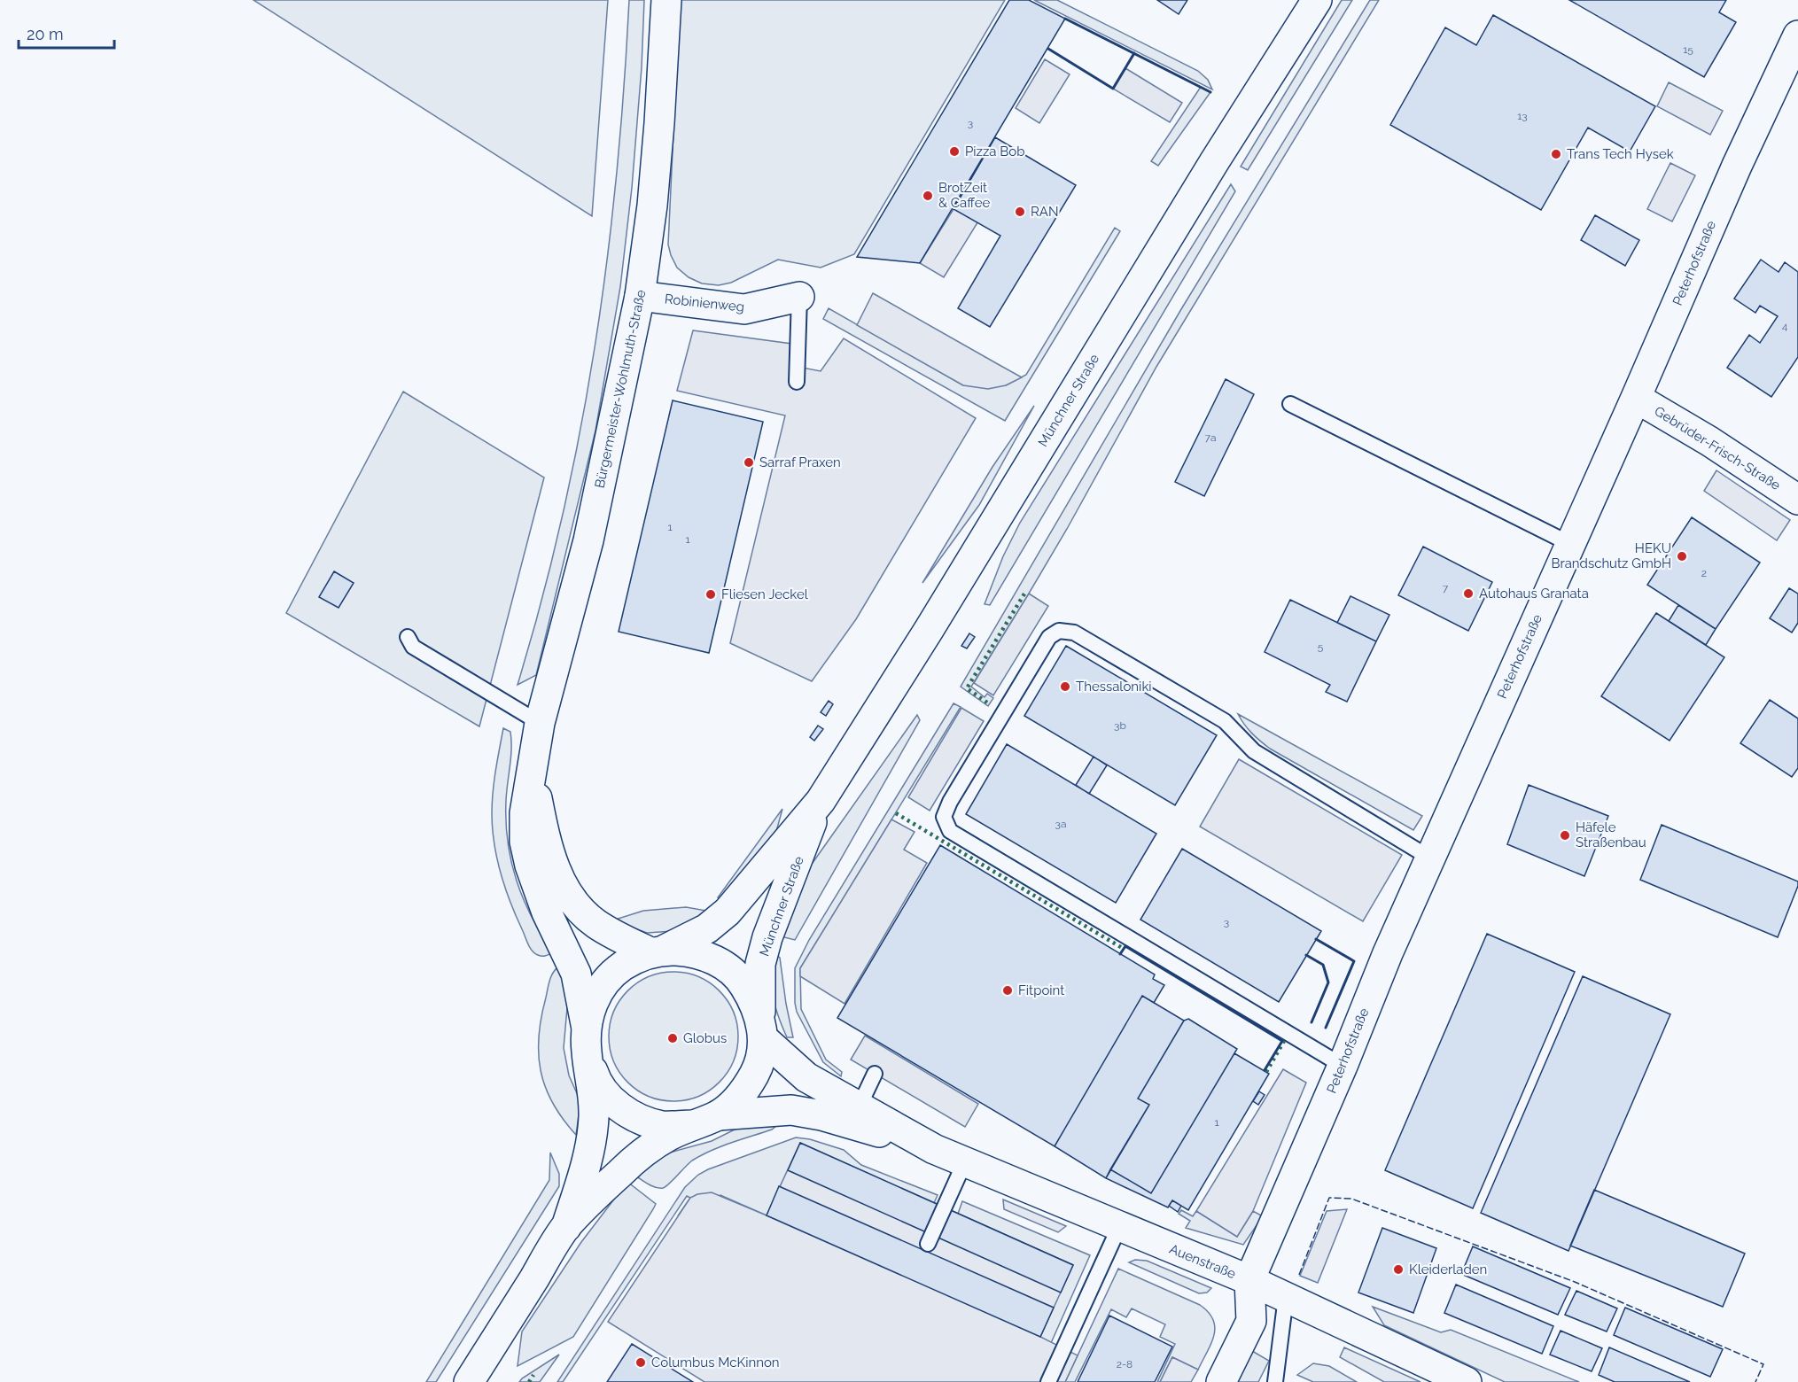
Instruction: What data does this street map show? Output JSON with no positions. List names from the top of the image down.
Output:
{
  "streets": {
    "street": [
      "Peterhofstraße",
      "Robinienweg",
      "Bürgermeister-Wohlmuth-Straße",
      "Münchner Straße",
      "Gebrüder-Frisch-Straße",
      "Auenstraße"
    ]
  },
  "crossings": [
    ["Peterhofstraße", "Gebrüder-Frisch-Straße"],
    ["Peterhofstraße", "Auenstraße"],
    ["Robinienweg", "Bürgermeister-Wohlmuth-Straße"],
    ["Bürgermeister-Wohlmuth-Straße", "Münchner Straße"],
    ["Bürgermeister-Wohlmuth-Straße", "Auenstraße"],
    ["Münchner Straße", "Auenstraße"]
  ],
  "places": [
    "Pizza Bob",
    "Trans Tech Hysek",
    "BrotZeit & Caffee",
    "RAN",
    "Sarraf Praxen",
    "HEKU Brandschutz GmbH",
    "Autohaus Granata",
    "Fliesen Jeckel",
    "Thessaloniki",
    "Häfele Straßenbau",
    "Fitpoint",
    "Globus",
    "Kleiderladen",
    "Columbus McKinnon"
  ],
  "house_numbers": [
    "15",
    "13",
    "3",
    "4",
    "7a",
    "1",
    "1",
    "2",
    "7",
    "5",
    "3b",
    "3a",
    "3",
    "1",
    "2-8"
  ],
  "scale_bar": "20 m"
}
